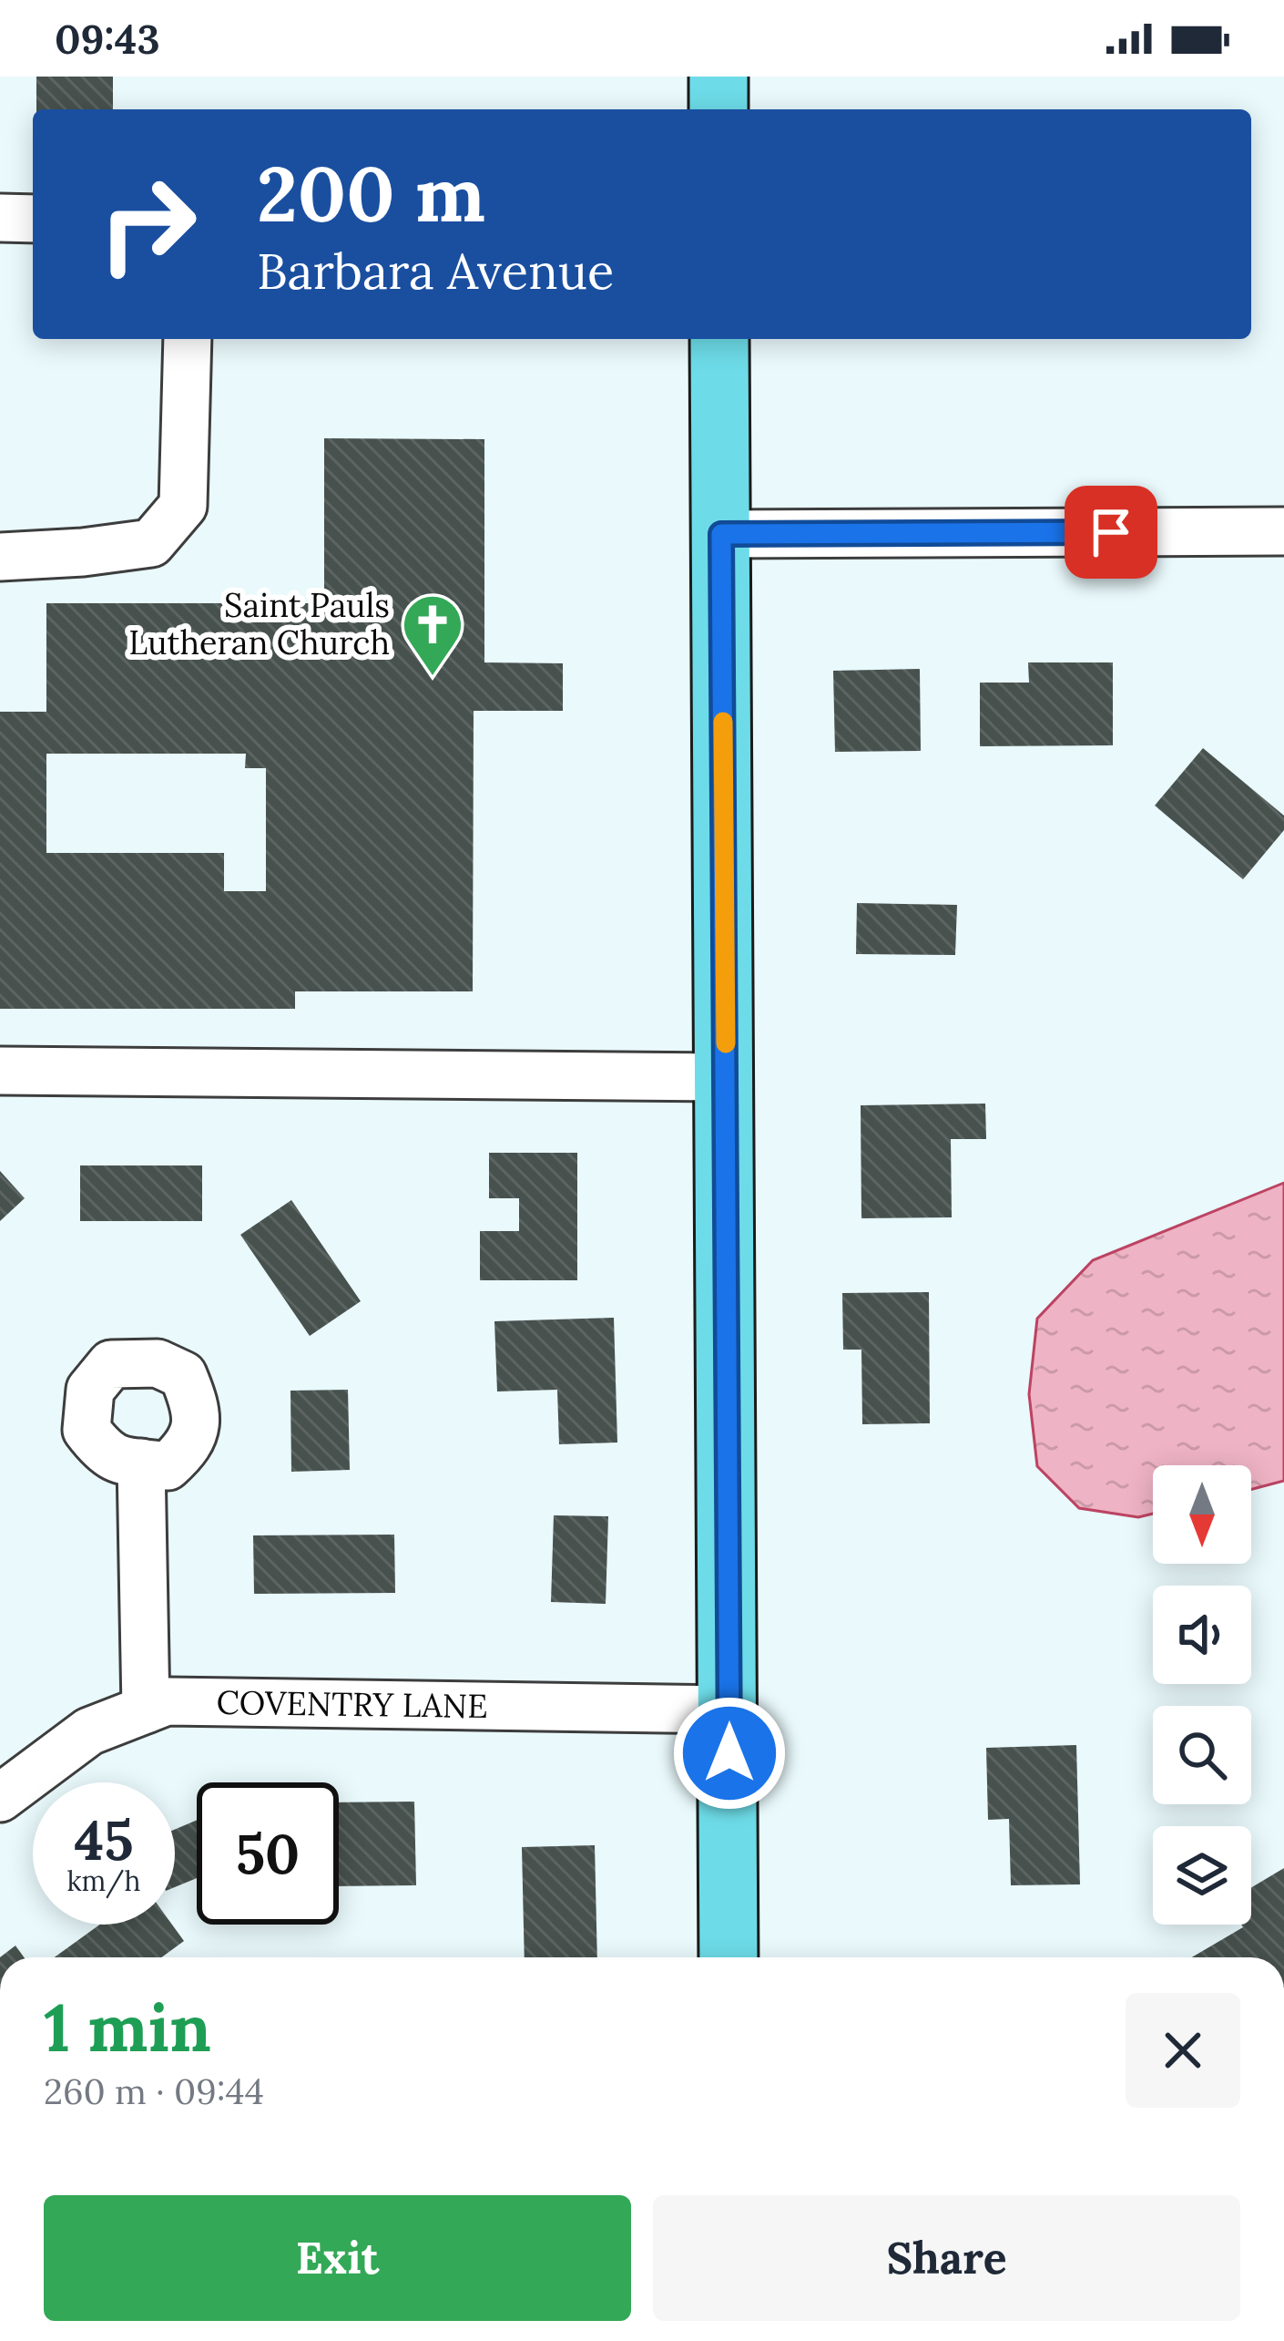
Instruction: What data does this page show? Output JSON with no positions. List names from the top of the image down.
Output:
{
  "streets": {
    "street": ["COVENTRY LANE"]
  },
  "places": {
    "church": ["Saint Pauls Lutheran Church"]
  },
  "north": "bottom",
  "page": {
    "status": "09:43",
    "turn": ["200 m", "Barbara Avenue"],
    "speed": "45 km/h",
    "limit": "50",
    "heading": ["1 min", "260 m · 09:44"],
    "buttons": ["Exit", "Share"]
  }
}
